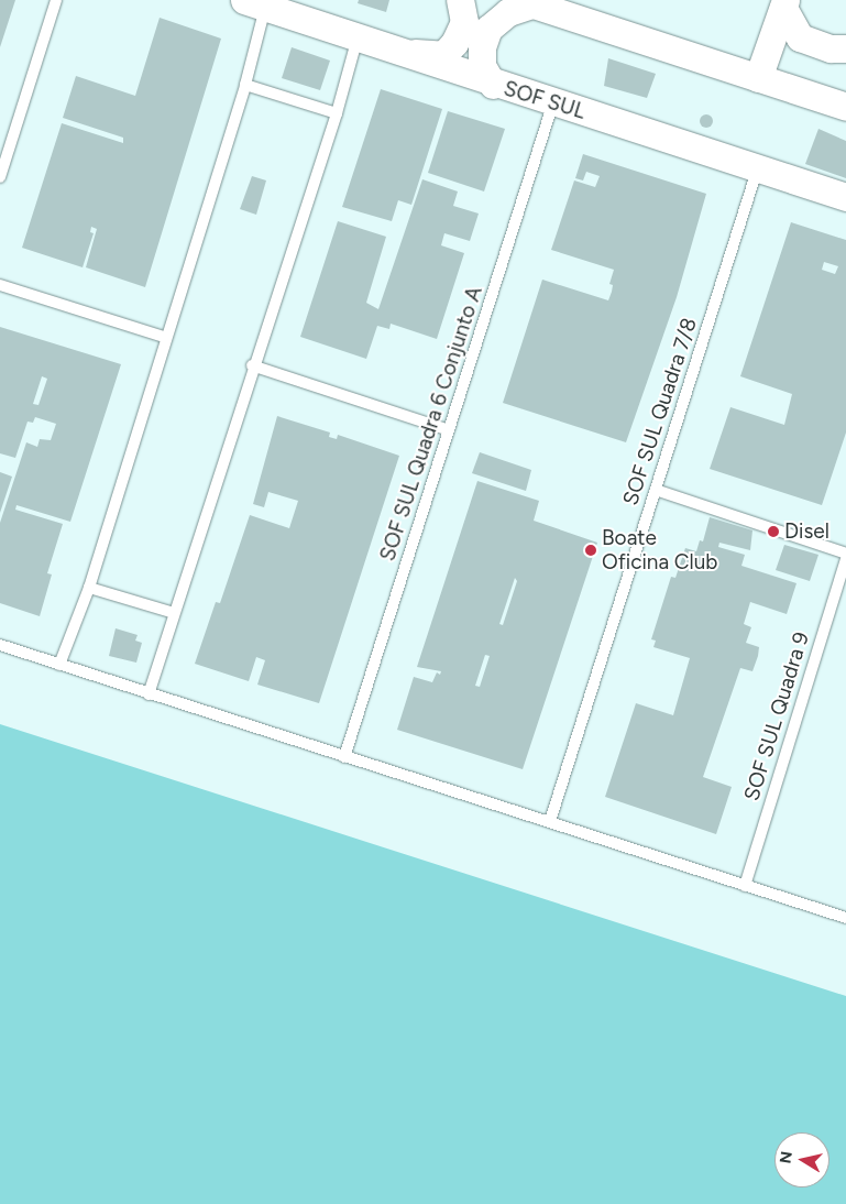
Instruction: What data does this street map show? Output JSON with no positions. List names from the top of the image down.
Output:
{
  "streets": {
    "street": ["SOF SUL"],
    "lane": ["SOF SUL Quadra 7/8", "SOF SUL Quadra 6 Conjunto A", "SOF SUL Quadra 9"]
  },
  "crossings": [
    ["SOF SUL", "SOF SUL Quadra 7/8"],
    ["SOF SUL", "SOF SUL Quadra 6 Conjunto A"]
  ],
  "places": ["Disel", "Boate Oficina Club"],
  "north": "left"
}
